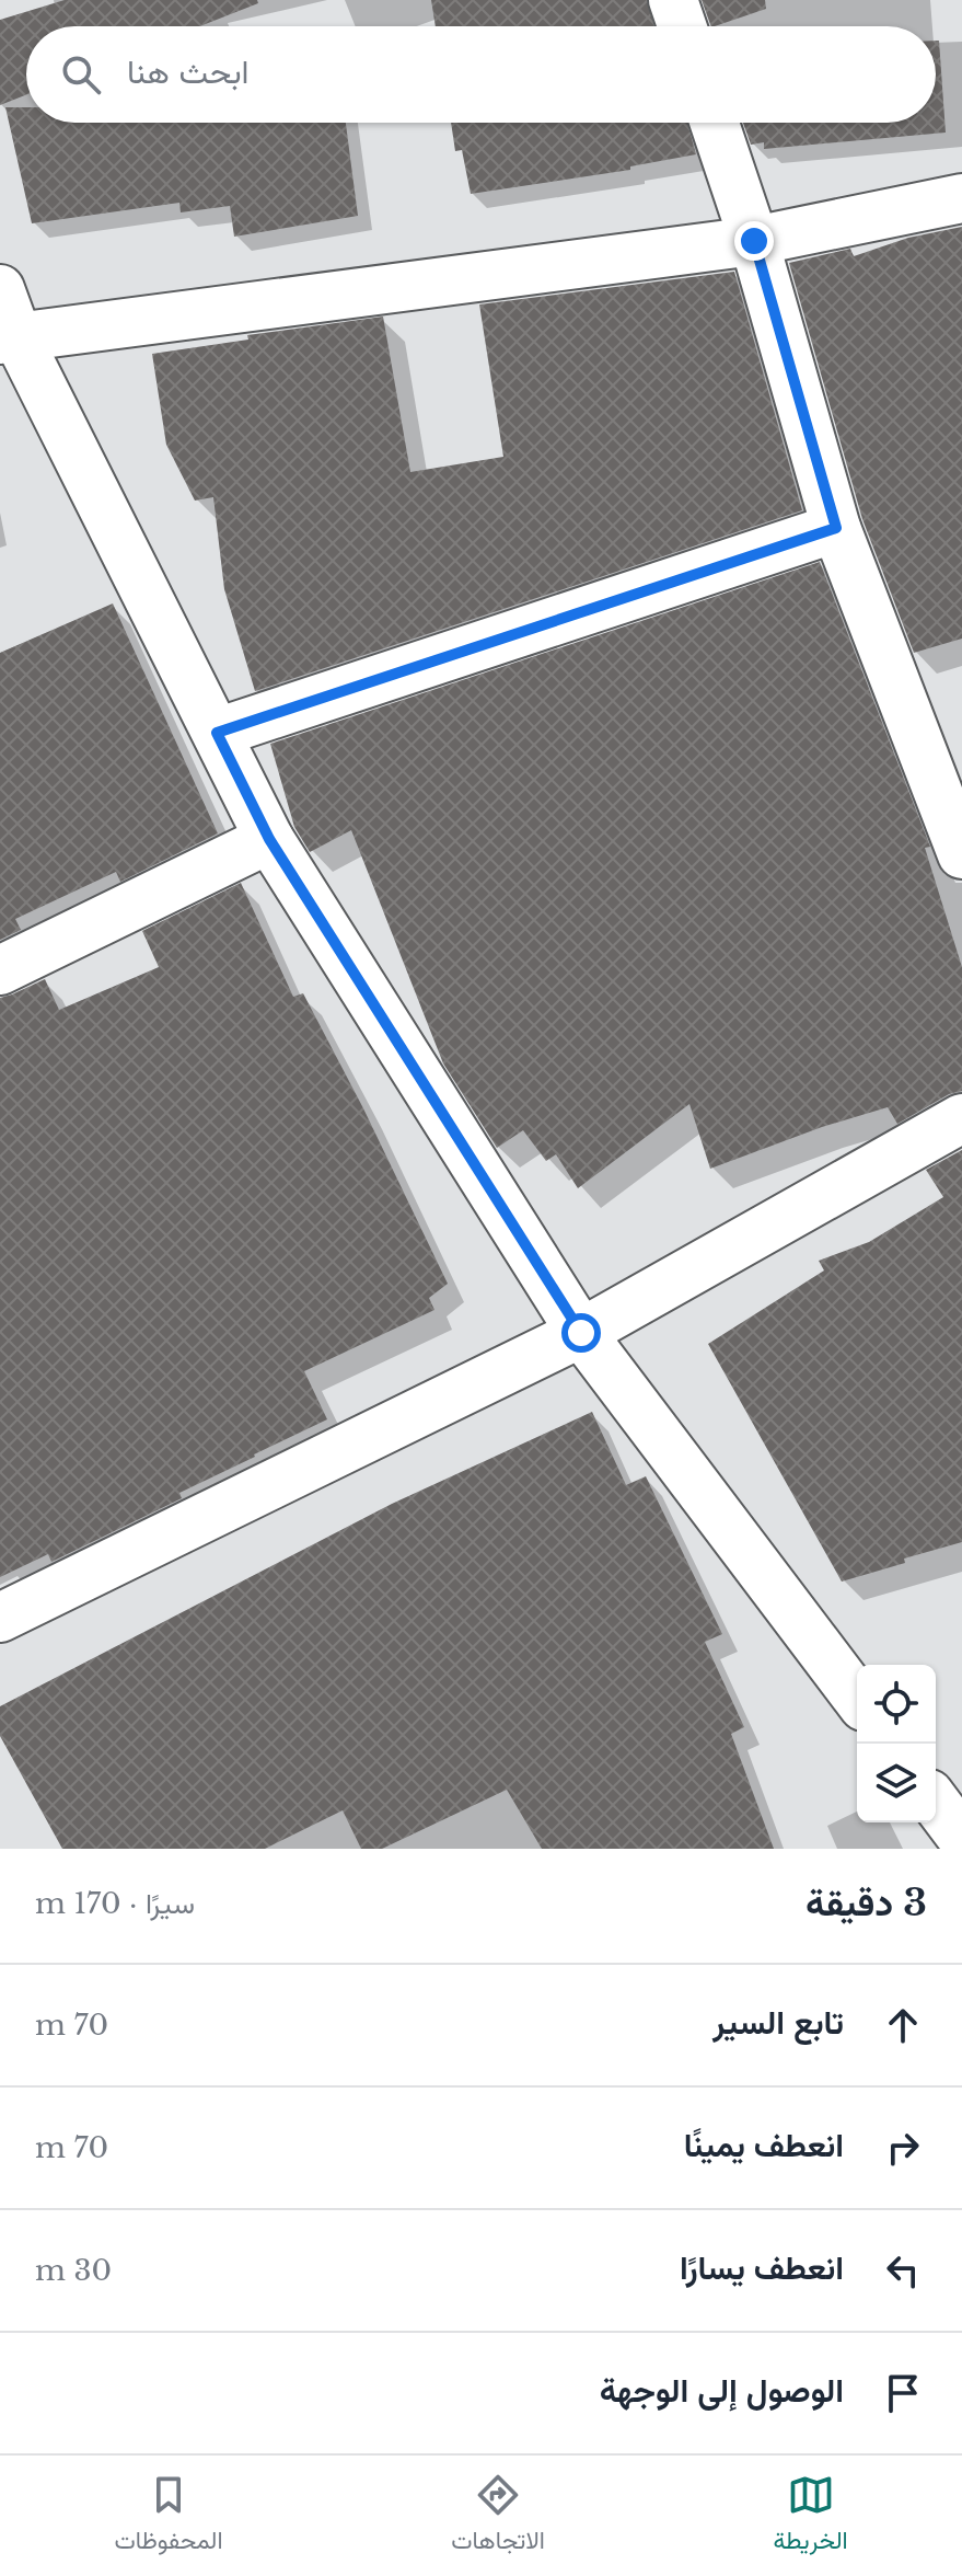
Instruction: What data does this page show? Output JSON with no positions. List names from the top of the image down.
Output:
{
  "page": {
    "search": "ابحث هنا",
    "heading": ["3 دقيقة", "سيرًا · 170 m"],
    "list": [
      ["تابع السير", "70 m"],
      ["انعطف يمينًا", "70 m"],
      ["انعطف يسارًا", "30 m"],
      "الوصول إلى الوجهة"
    ],
    "nav": ["الخريطة", "الاتجاهات", "المحفوظات"]
  }
}
